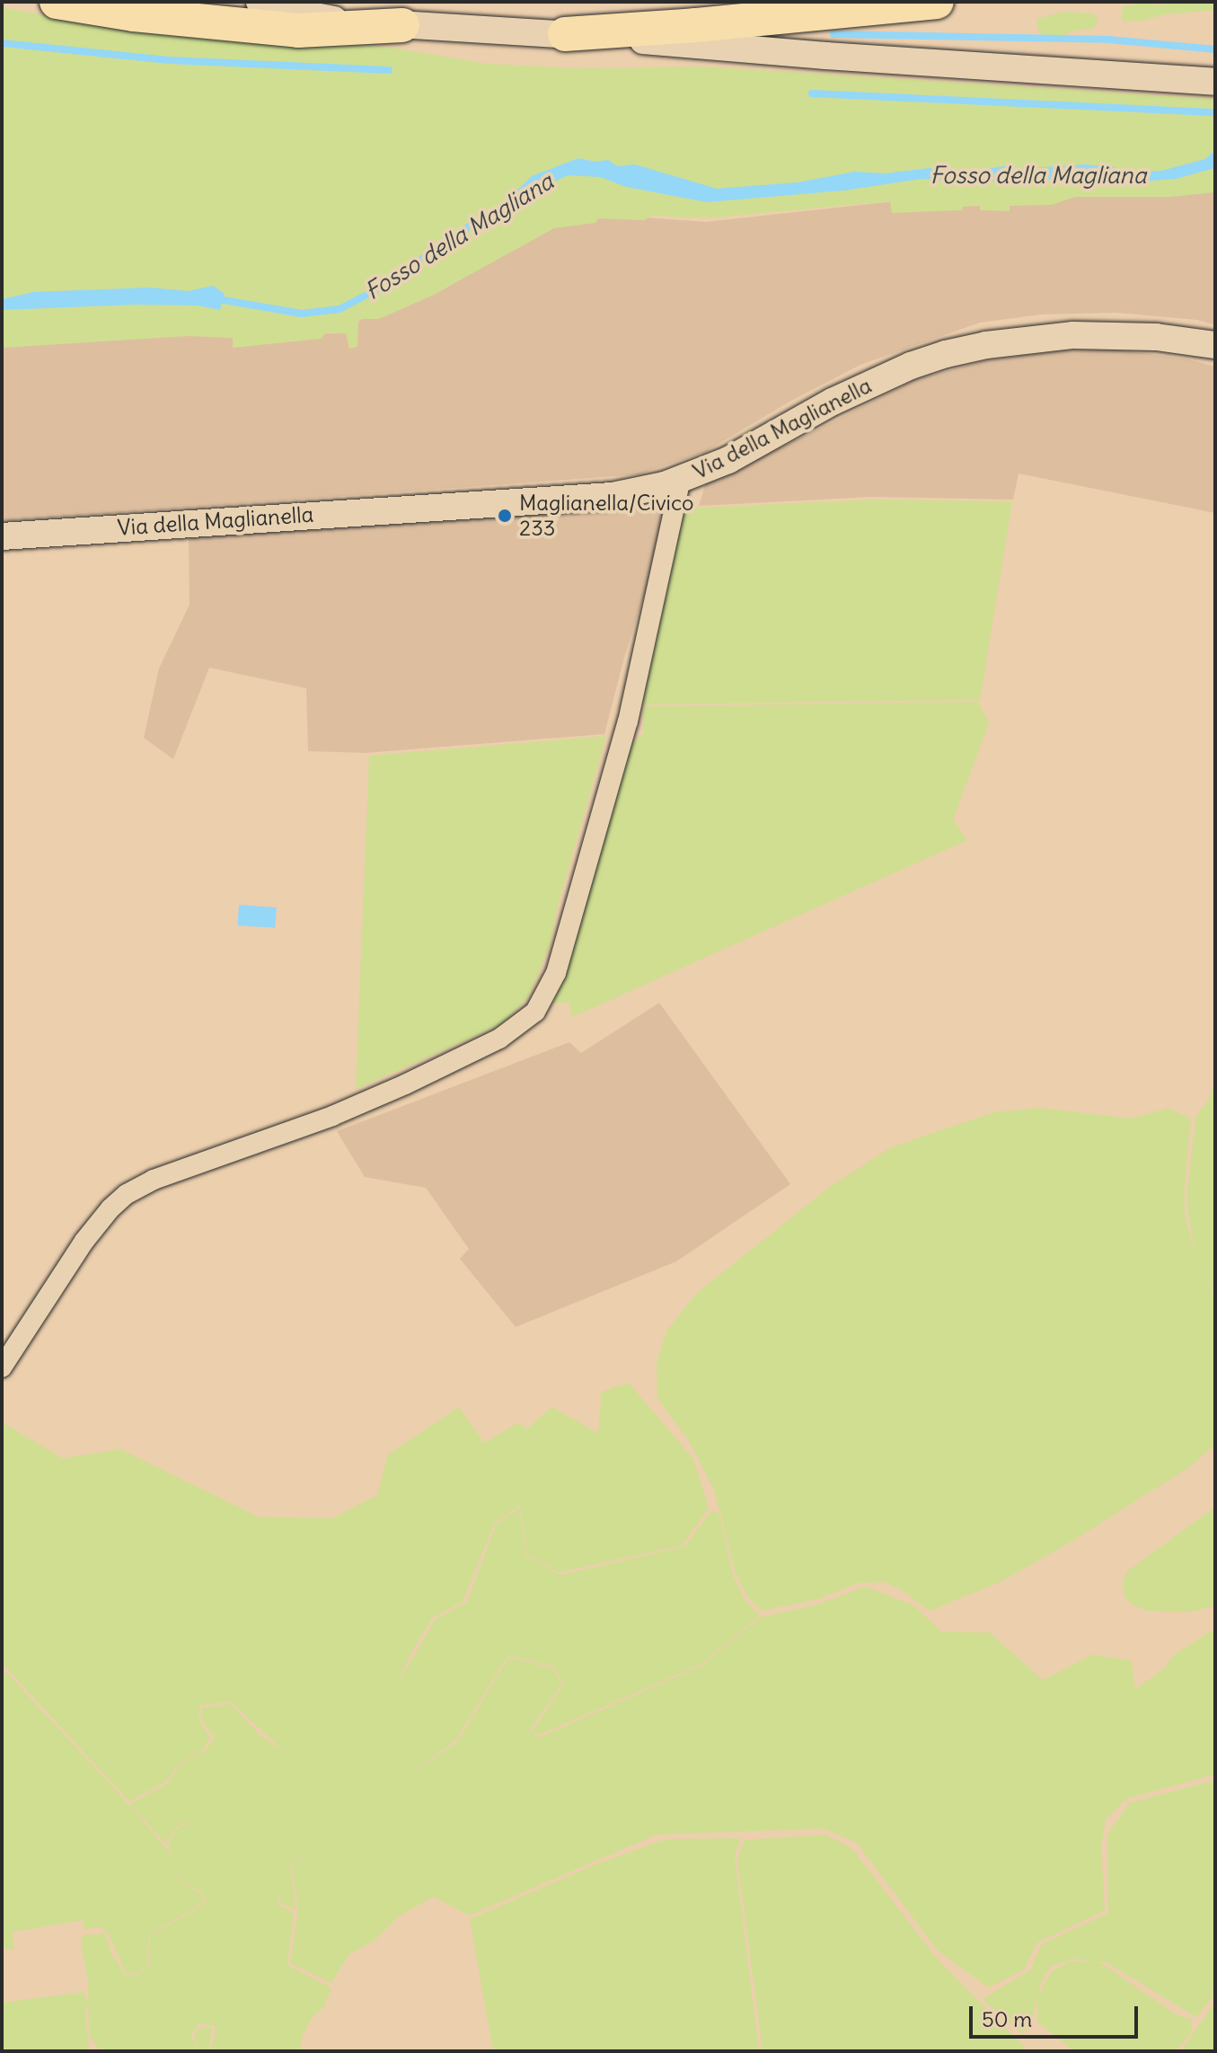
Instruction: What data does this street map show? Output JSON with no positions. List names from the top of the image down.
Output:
{
  "streets": {
    "main road": ["Via della Maglianella"]
  },
  "water": ["Fosso della Magliana"],
  "places": ["Maglianella/Civico 233"],
  "scale_bar": "50 m"
}
